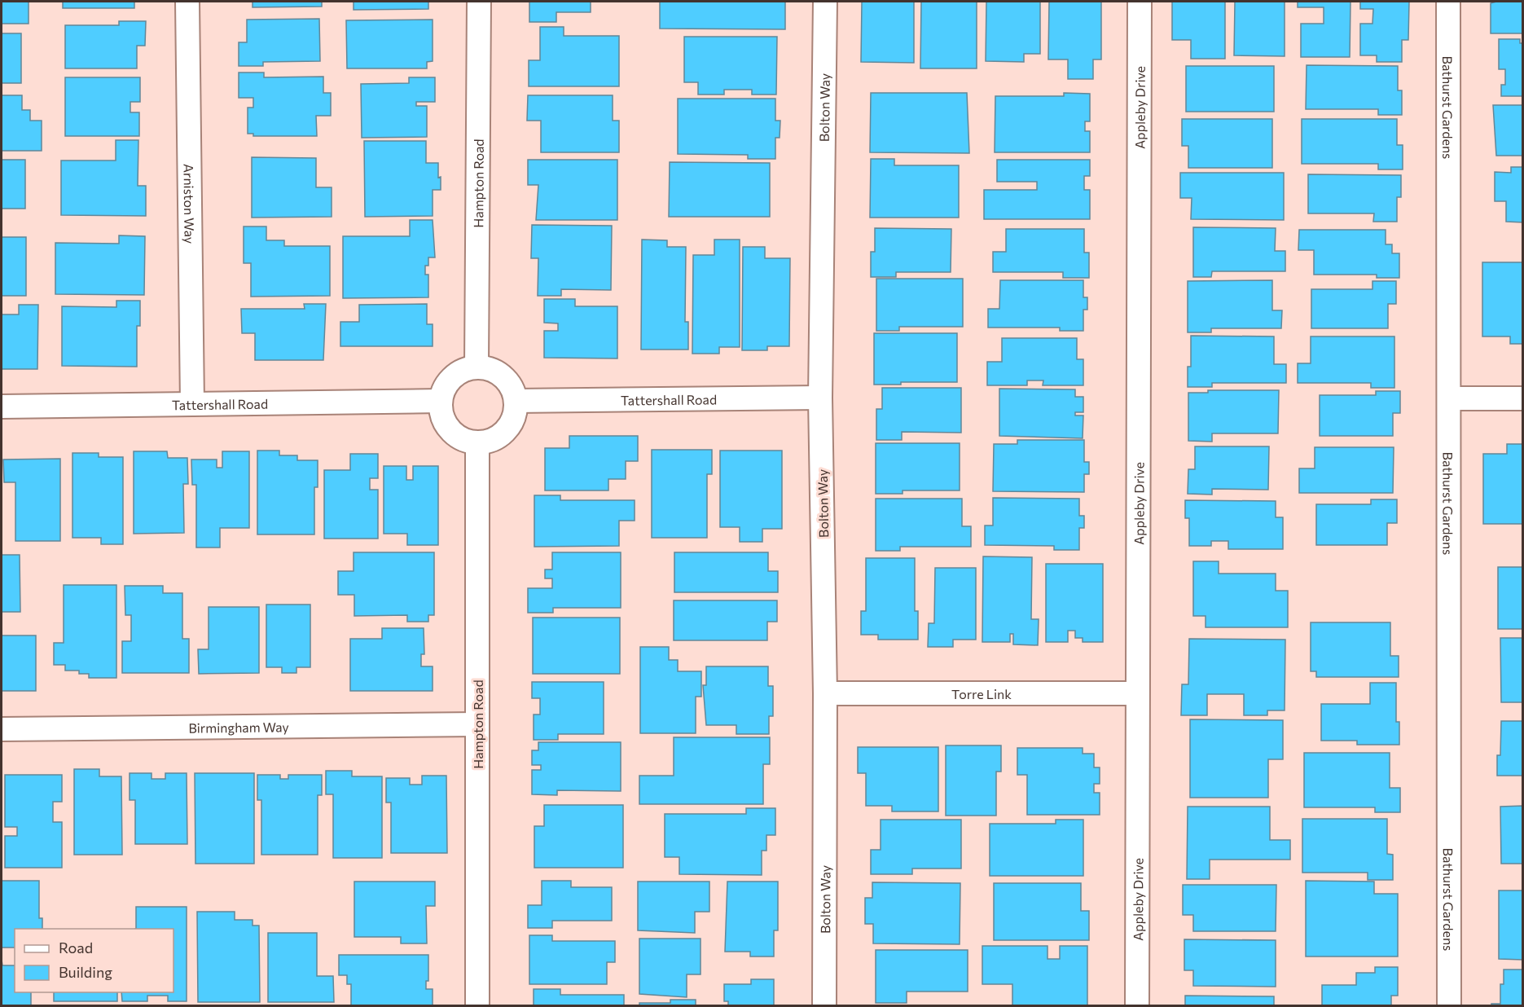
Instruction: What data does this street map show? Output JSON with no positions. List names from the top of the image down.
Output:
{
  "streets": {
    "street": [
      "Bolton Way",
      "Appleby Drive",
      "Bathurst Gardens",
      "Hampton Road",
      "Arniston Way",
      "Tattershall Road",
      "Torre Link",
      "Birmingham Way"
    ]
  },
  "crossings": [
    ["Bolton Way", "Tattershall Road"],
    ["Bolton Way", "Torre Link"],
    ["Appleby Drive", "Torre Link"],
    ["Hampton Road", "Tattershall Road"],
    ["Hampton Road", "Birmingham Way"],
    ["Arniston Way", "Tattershall Road"]
  ],
  "legend": ["Road", "Building"]
}
